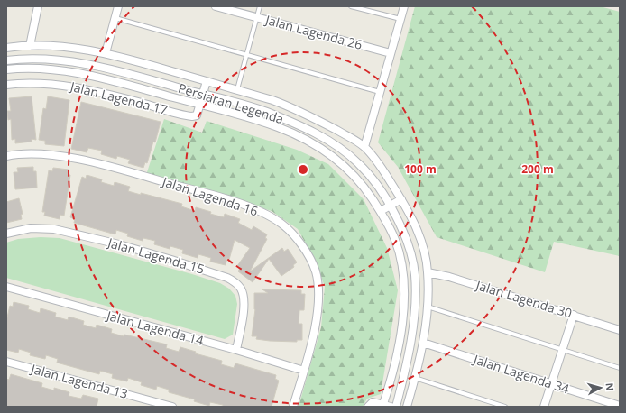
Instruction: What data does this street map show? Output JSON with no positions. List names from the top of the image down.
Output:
{
  "streets": {
    "street": [
      "Jalan Lagenda 26",
      "Jalan Lagenda 17",
      "Persiaran Legenda",
      "Jalan Lagenda 16",
      "Jalan Lagenda 15",
      "Jalan Lagenda 30",
      "Jalan Lagenda 14",
      "Jalan Lagenda 34",
      "Jalan Lagenda 13"
    ]
  },
  "crossings": [
    ["Jalan Lagenda 17", "Persiaran Legenda"],
    ["Jalan Lagenda 16", "Jalan Lagenda 14"],
    ["Jalan Lagenda 15", "Jalan Lagenda 14"]
  ],
  "north": "right",
  "rings": ["100 m", "200 m"]
}
